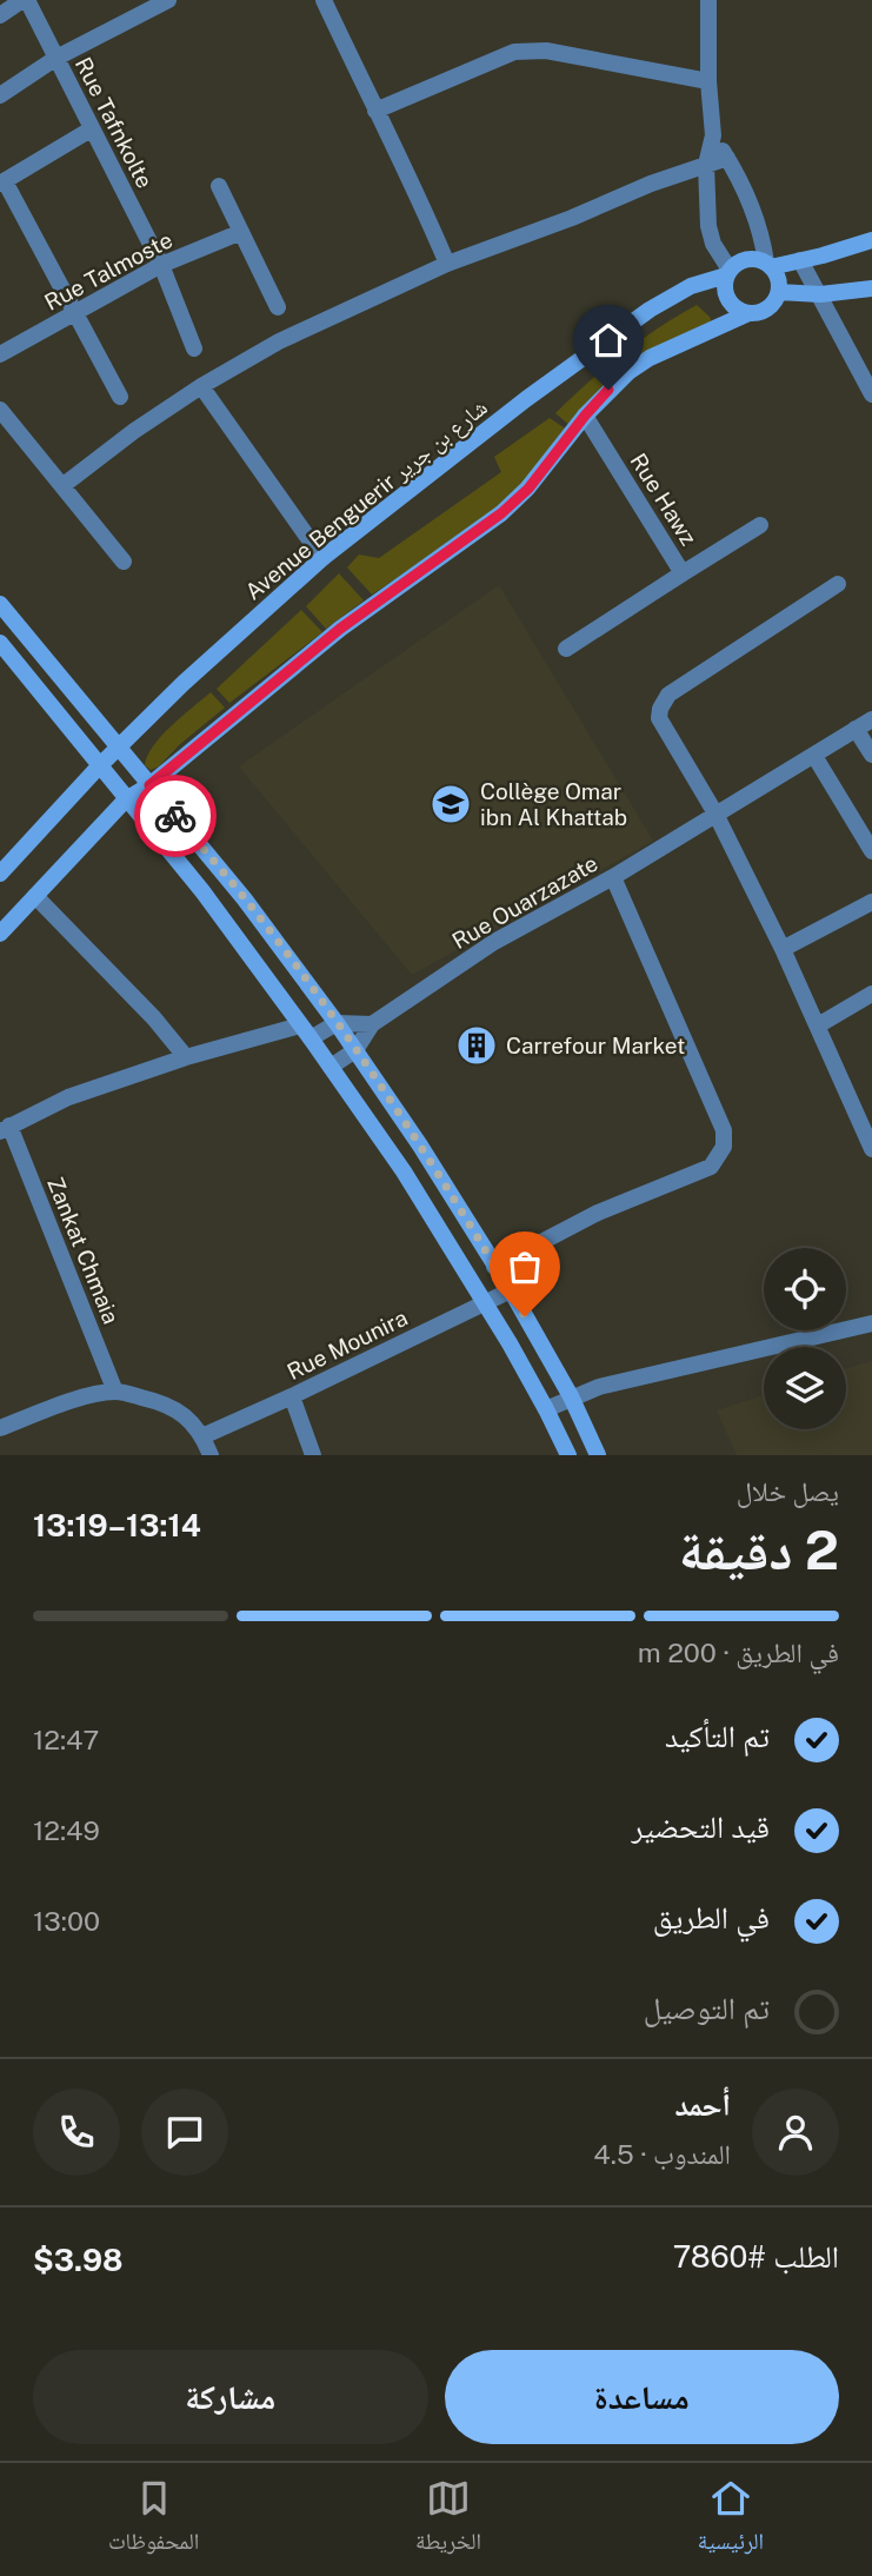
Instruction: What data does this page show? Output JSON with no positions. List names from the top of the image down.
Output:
{
  "streets": {
    "main road": ["Avenue Benguerir شارع بن جرير"],
    "street": [
      "Rue Tafnkolte",
      "Rue Talmoste",
      "Rue Hawz",
      "Rue Ouarzazate",
      "Zankat Chmaia",
      "Rue Mounira"
    ]
  },
  "crossings": [
    ["Rue Tafnkolte", "Rue Talmoste"]
  ],
  "places": {
    "school or university": ["Collège Omar ibn Al Khattab"],
    "building": ["Carrefour Market"]
  },
  "page": {
    "heading": ["2 دقيقة", "يصل خلال", "13:14–13:19"],
    "panel": [
      "أحمد",
      "المندوب · 4.5",
      "الطلب #7860",
      "$3.98"
    ],
    "bar": "في الطريق · 200 m",
    "list": [
      ["تم التأكيد", "12:47"],
      ["قيد التحضير", "12:49"],
      ["في الطريق", "13:00"],
      "تم التوصيل"
    ],
    "buttons": ["مساعدة", "مشاركة"],
    "tabs": ["الرئيسية", "الخريطة", "المحفوظات"]
  }
}
